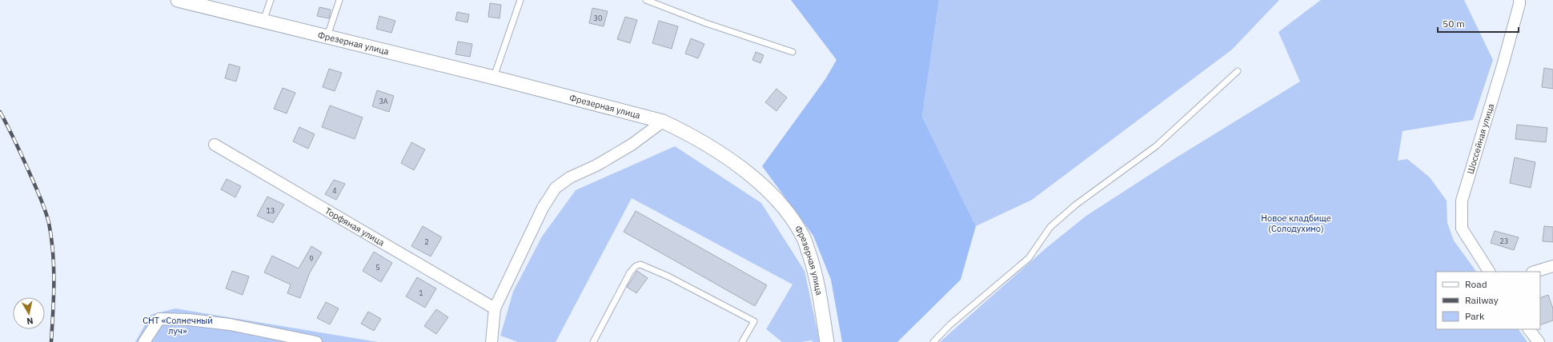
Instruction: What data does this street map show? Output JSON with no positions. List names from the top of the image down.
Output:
{
  "streets": {
    "street": ["Фрезерная улица", "Шоссейная улица", "Торфяная улица"]
  },
  "parks": ["Новое кладбище (Солодухино)", "СНТ «Солнечный луч»"],
  "house_numbers": [
    "30",
    "3А",
    "4",
    "13",
    "23",
    "2",
    "9",
    "5",
    "1"
  ],
  "legend": ["Road", "Railway", "Park"],
  "scale_bar": "50 m",
  "north": "bottom"
}
